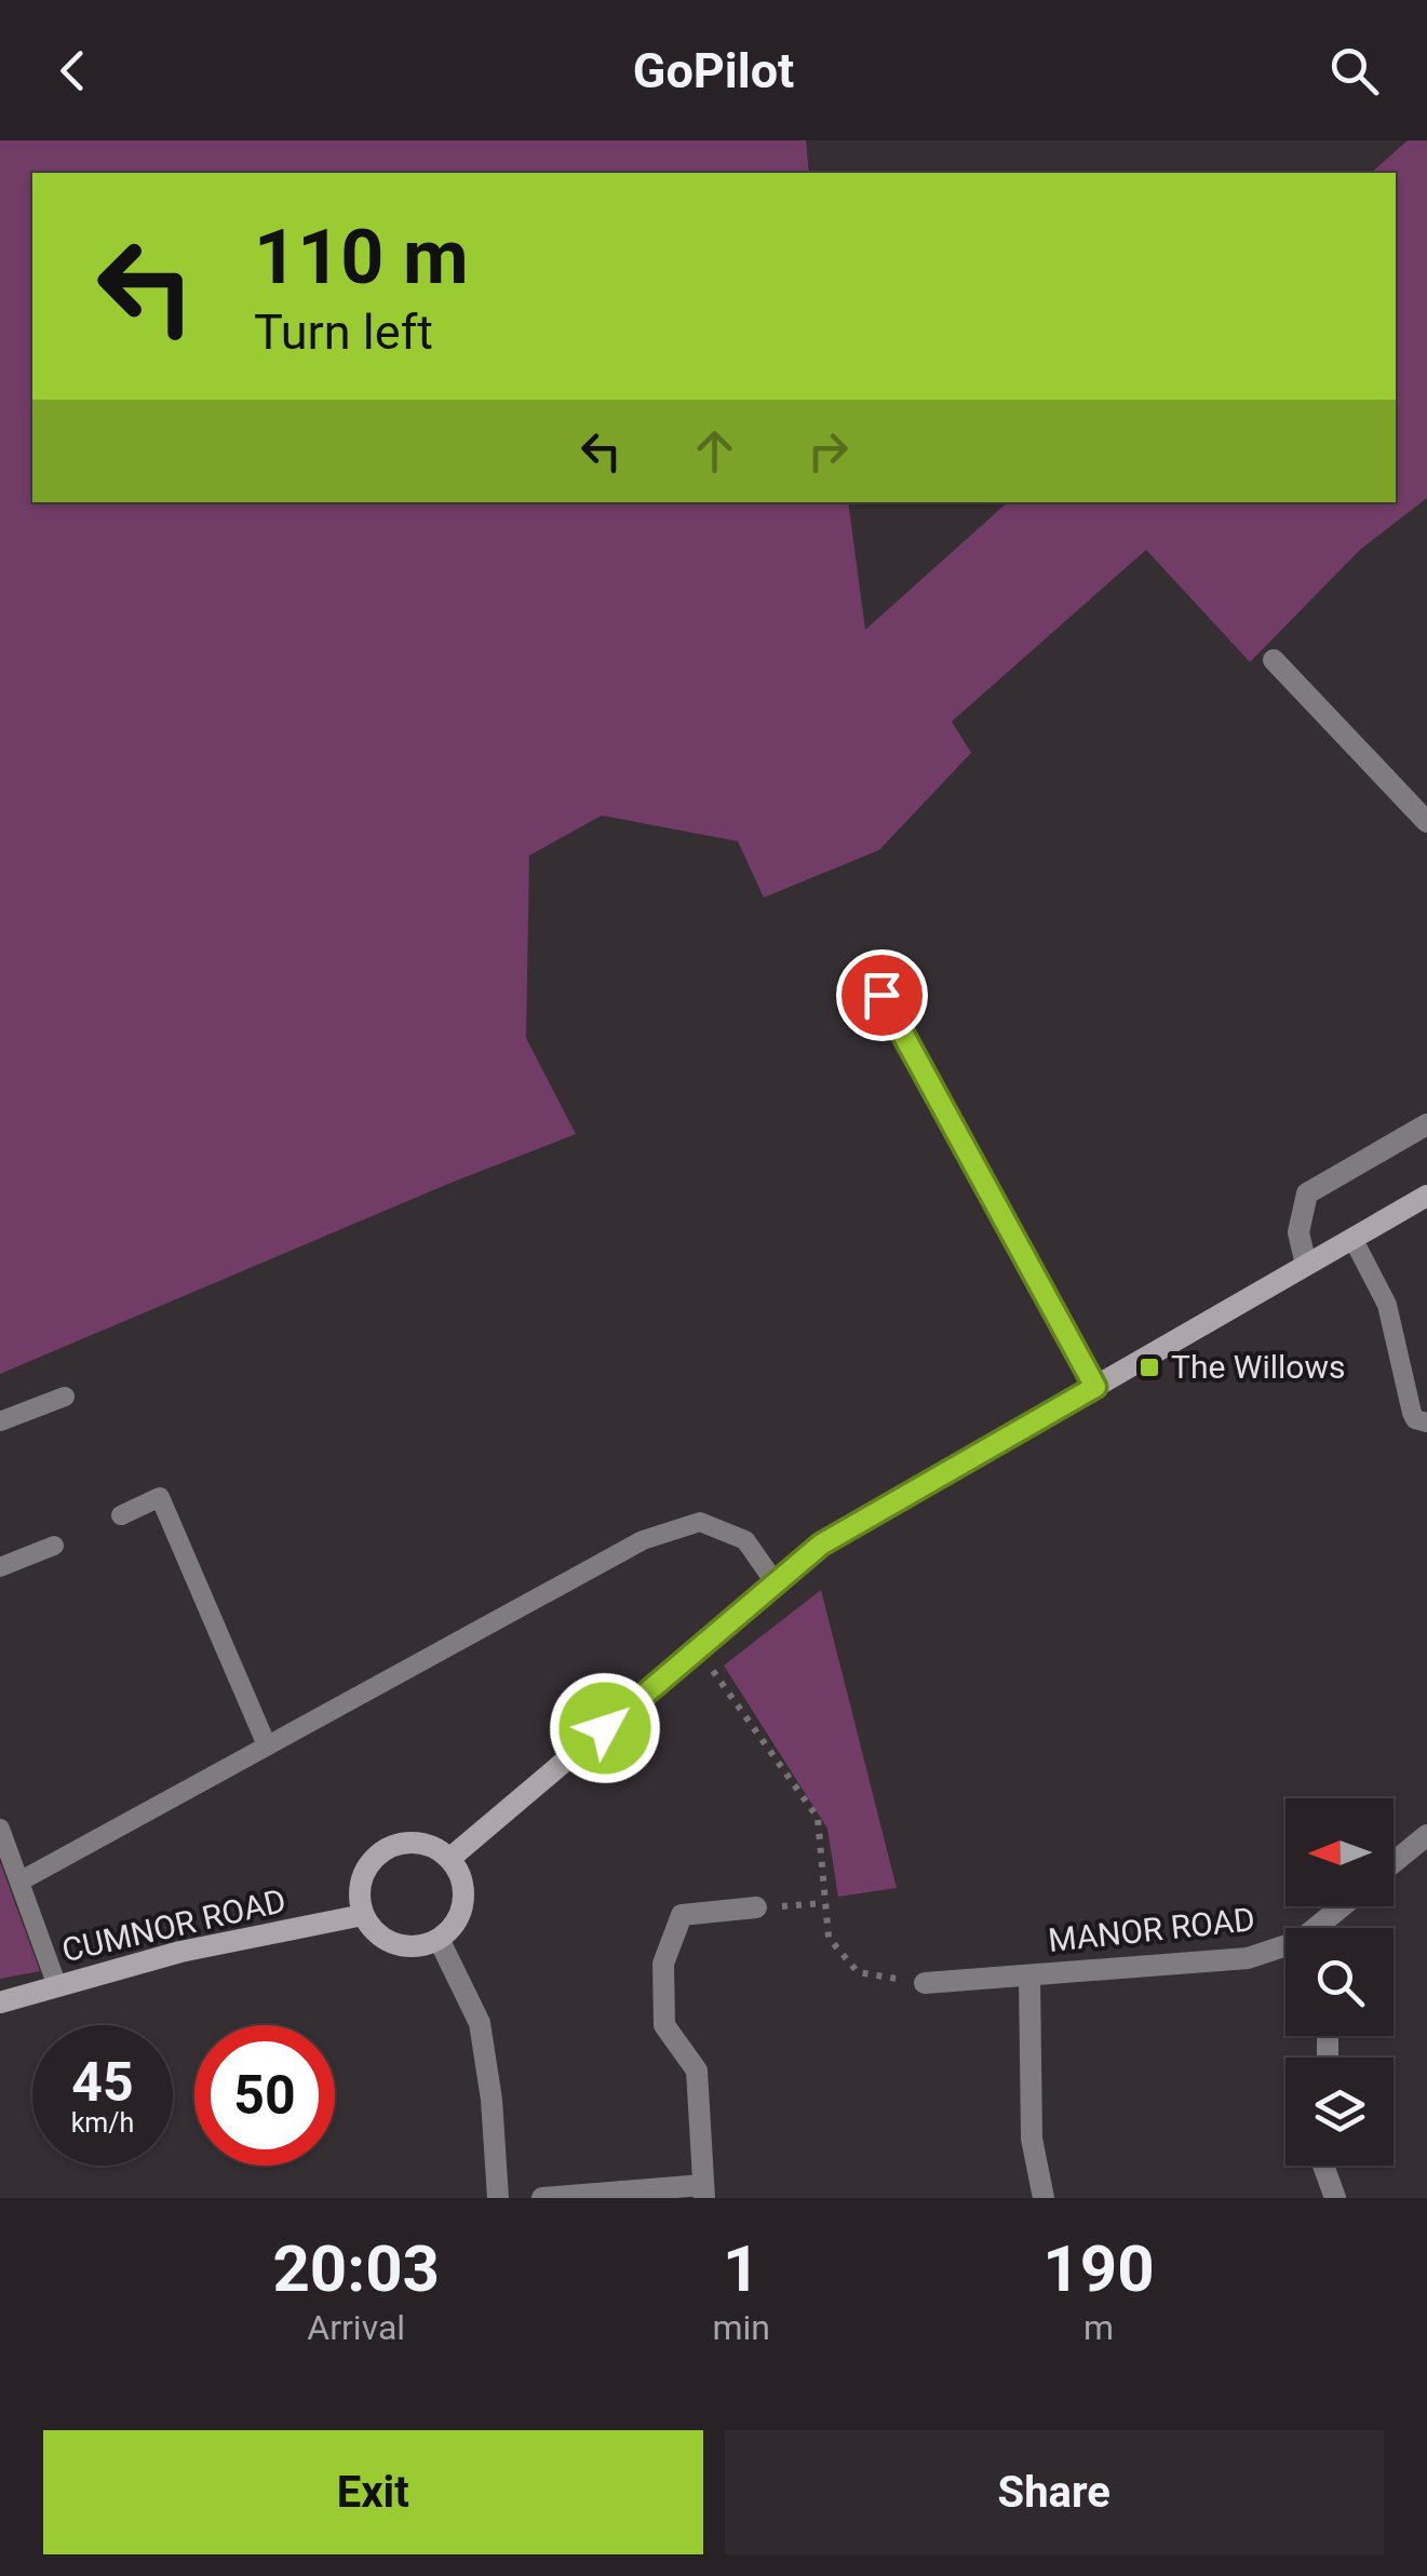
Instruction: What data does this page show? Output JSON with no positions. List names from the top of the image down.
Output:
{
  "streets": {
    "main road": ["CUMNOR ROAD"],
    "street": ["MANOR ROAD"]
  },
  "places": {
    "transit": ["The Willows"]
  },
  "north": "left",
  "page": {
    "header": "GoPilot",
    "turn": ["110 m", "Turn left"],
    "speed": "45 km/h",
    "limit": "50",
    "eta": [
      "20:03",
      "Arrival",
      "1",
      "min",
      "190",
      "m"
    ],
    "buttons": ["Exit", "Share"]
  }
}
